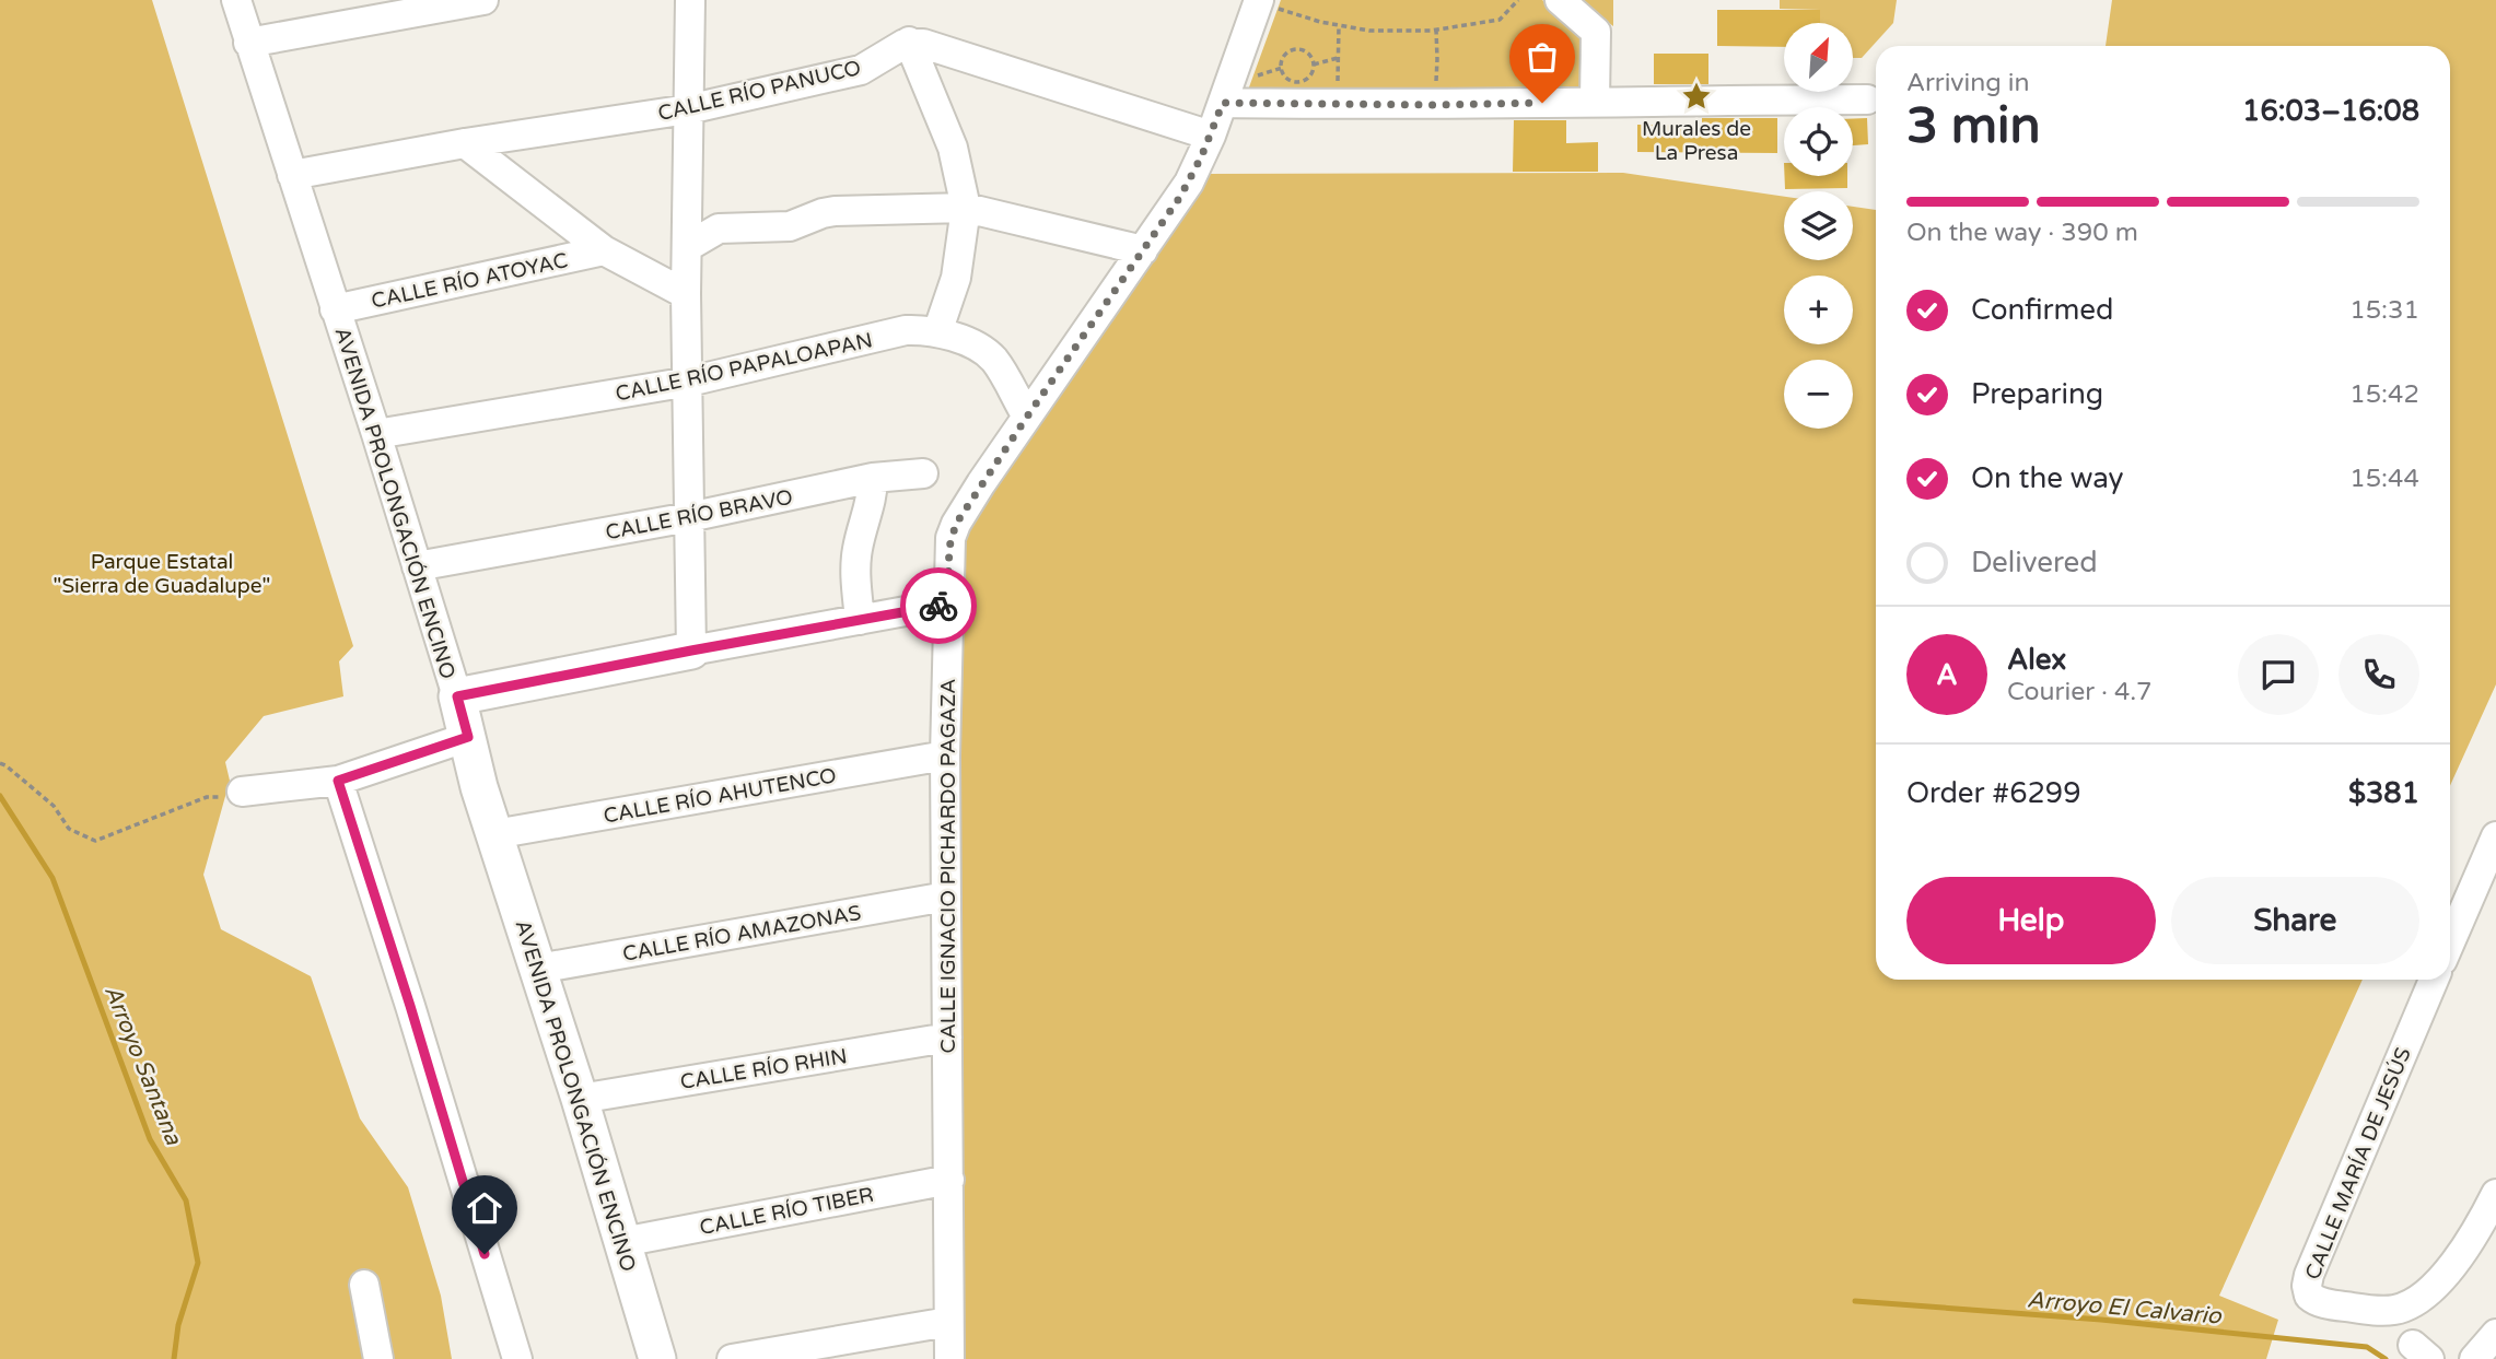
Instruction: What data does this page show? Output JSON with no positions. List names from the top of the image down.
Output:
{
  "streets": {
    "main road": ["AVENIDA PROLONGACIÓN ENCINO"],
    "street": [
      "CALLE RÍO PANUCO",
      "CALLE RÍO ATOYAC",
      "CALLE RÍO PAPALOAPAN",
      "CALLE RÍO BRAVO",
      "CALLE RÍO AHUTENCO",
      "CALLE IGNACIO PICHARDO PAGAZA",
      "CALLE RÍO AMAZONAS",
      "CALLE RÍO RHIN",
      "CALLE MARÍA DE JESÚS",
      "CALLE RÍO TIBER"
    ]
  },
  "crossings": [
    ["CALLE RÍO PANUCO", "AVENIDA PROLONGACIÓN ENCINO"],
    ["CALLE RÍO ATOYAC", "AVENIDA PROLONGACIÓN ENCINO"],
    ["CALLE RÍO PAPALOAPAN", "AVENIDA PROLONGACIÓN ENCINO"],
    ["CALLE RÍO PAPALOAPAN", "CALLE IGNACIO PICHARDO PAGAZA"],
    ["AVENIDA PROLONGACIÓN ENCINO", "CALLE RÍO BRAVO"],
    ["AVENIDA PROLONGACIÓN ENCINO", "CALLE RÍO AHUTENCO"],
    ["AVENIDA PROLONGACIÓN ENCINO", "CALLE RÍO AMAZONAS"],
    ["AVENIDA PROLONGACIÓN ENCINO", "CALLE RÍO RHIN"],
    ["AVENIDA PROLONGACIÓN ENCINO", "CALLE RÍO TIBER"],
    ["CALLE RÍO AHUTENCO", "CALLE IGNACIO PICHARDO PAGAZA"],
    ["CALLE IGNACIO PICHARDO PAGAZA", "CALLE RÍO AMAZONAS"],
    ["CALLE IGNACIO PICHARDO PAGAZA", "CALLE RÍO RHIN"],
    ["CALLE IGNACIO PICHARDO PAGAZA", "CALLE RÍO TIBER"]
  ],
  "water": ["Arroyo Santana", "Arroyo El Calvario"],
  "parks": ["Parque Estatal \"Sierra de Guadalupe\""],
  "places": {
    "place": ["Murales de La Presa"]
  },
  "north": "top right",
  "page": {
    "map_buttons": ["+", "−"],
    "heading": ["3 min", "Arriving in", "16:03–16:08"],
    "panel": [
      "Alex",
      "Courier · 4.7",
      "Order #6299",
      "$381"
    ],
    "bar": "On the way · 390 m",
    "list": [
      ["Confirmed", "15:31"],
      ["Preparing", "15:42"],
      ["On the way", "15:44"],
      "Delivered"
    ],
    "round": "A",
    "buttons": ["Help", "Share"]
  }
}
